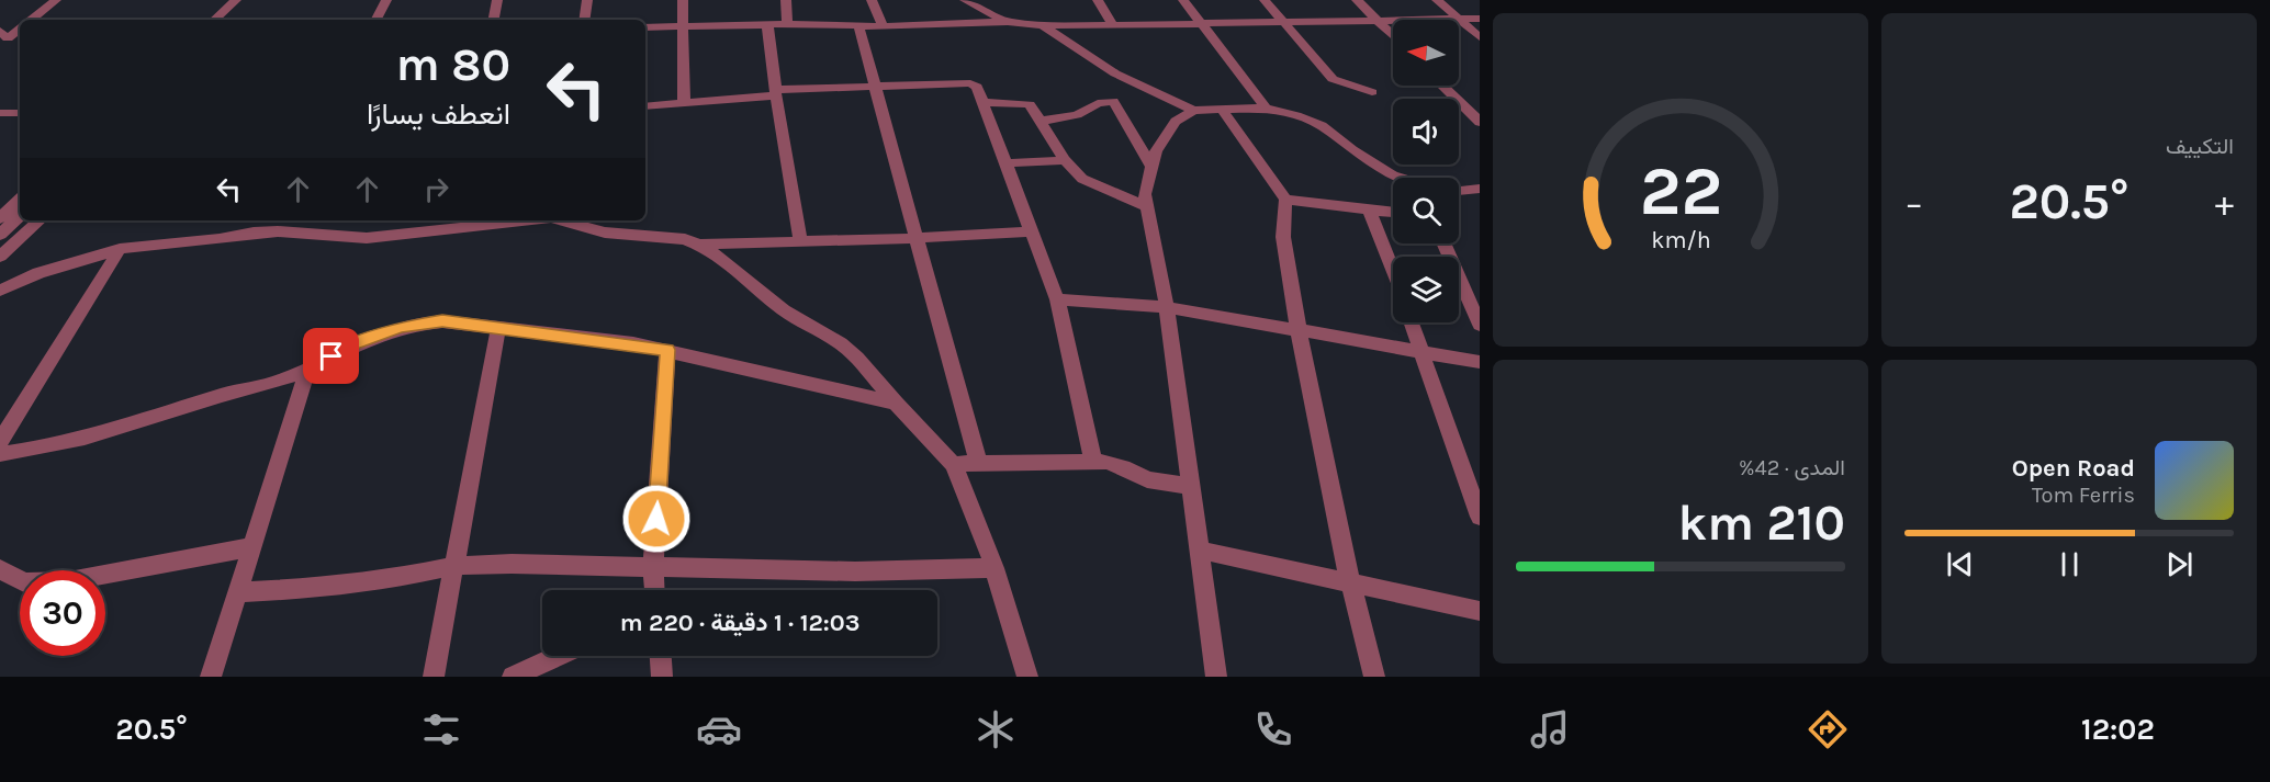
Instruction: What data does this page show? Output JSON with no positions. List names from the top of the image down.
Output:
{
  "north": "left",
  "page": {
    "tile": [
      "التكييف",
      ["المدى · 42%", "210 km"]
    ],
    "turn": ["80 m", "انعطف يسارًا"],
    "heat": ["−", "20.5°", "+"],
    "song": ["Open Road", "Tom Ferris"],
    "limit": "30",
    "trip": "12:03 · 1 دقيقة · 220 m",
    "tabs": ["12:02", "20.5°"],
    "gauge": ["22", "km/h"]
  }
}
